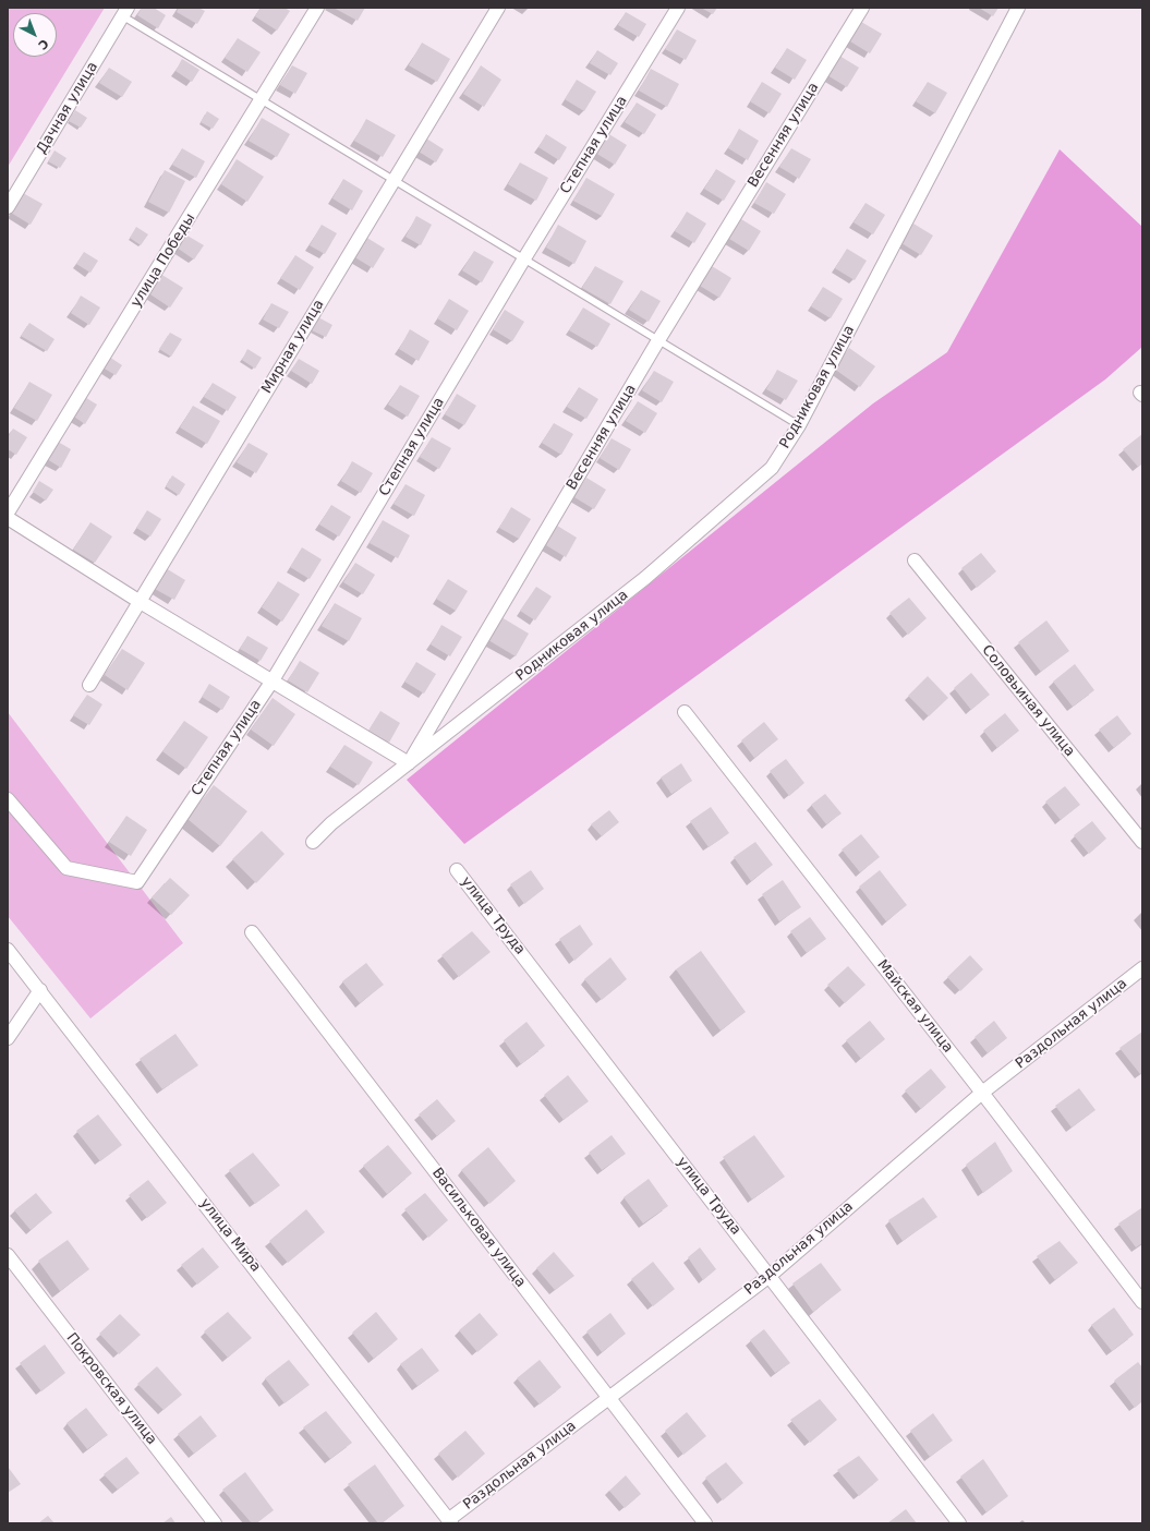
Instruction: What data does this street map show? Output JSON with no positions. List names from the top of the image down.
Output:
{
  "streets": {
    "street": [
      "Дачная улица",
      "Весенняя улица",
      "Степная улица",
      "улица Победы",
      "Мирная улица",
      "Родниковая улица",
      "Соловьиная улица",
      "улица Труда",
      "Майская улица",
      "Раздольная улица",
      "Васильковая улица",
      "улица Мира",
      "Покровская улица"
    ]
  },
  "crossings": [
    ["Весенняя улица", "Родниковая улица"],
    ["улица Труда", "Раздольная улица"],
    ["Майская улица", "Раздольная улица"],
    ["Раздольная улица", "Васильковая улица"],
    ["Раздольная улица", "улица Мира"]
  ],
  "north": "bottom right"
}
